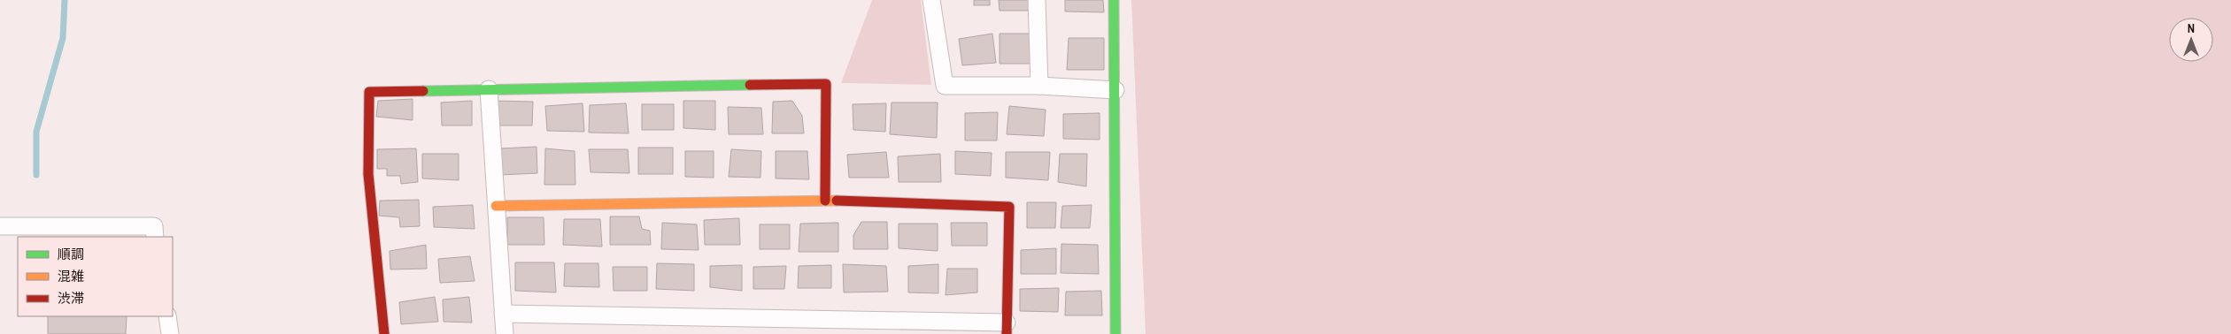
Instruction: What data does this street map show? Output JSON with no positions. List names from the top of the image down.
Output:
{
  "legend": ["順調", "混雑", "渋滞"],
  "north": "top"
}
